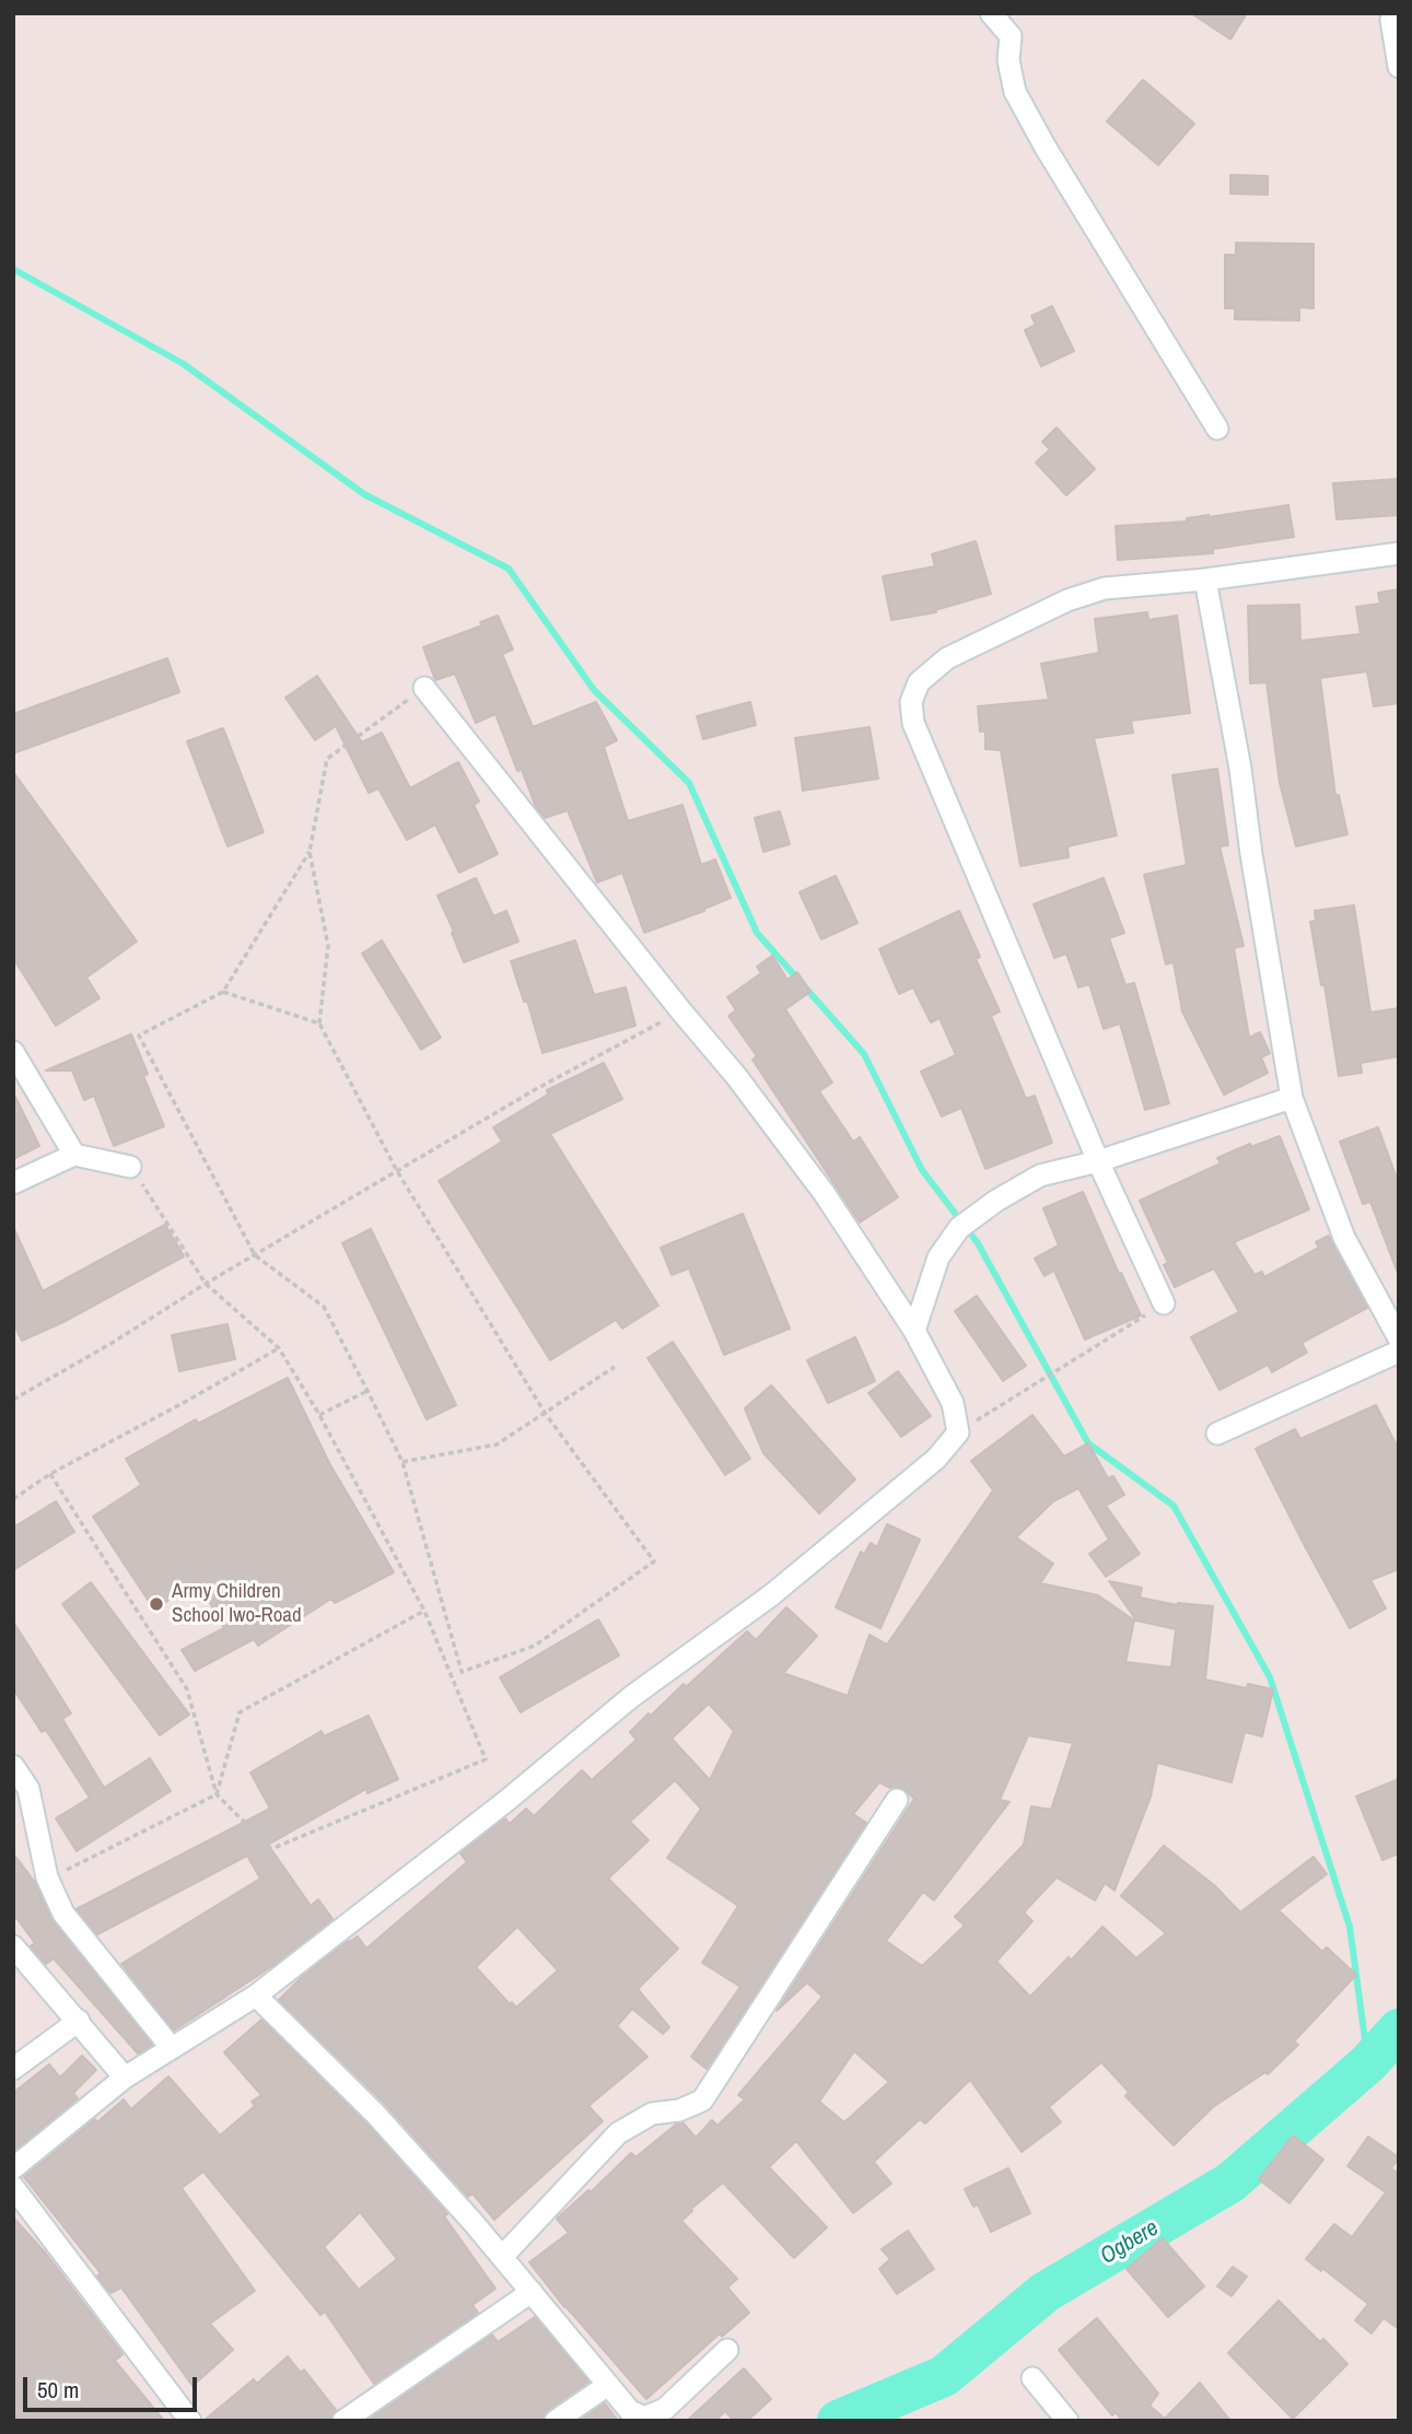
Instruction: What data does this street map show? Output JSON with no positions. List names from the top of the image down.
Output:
{
  "water": ["Ogbere"],
  "places": ["Army Children School Iwo-Road"],
  "scale_bar": "50 m"
}
